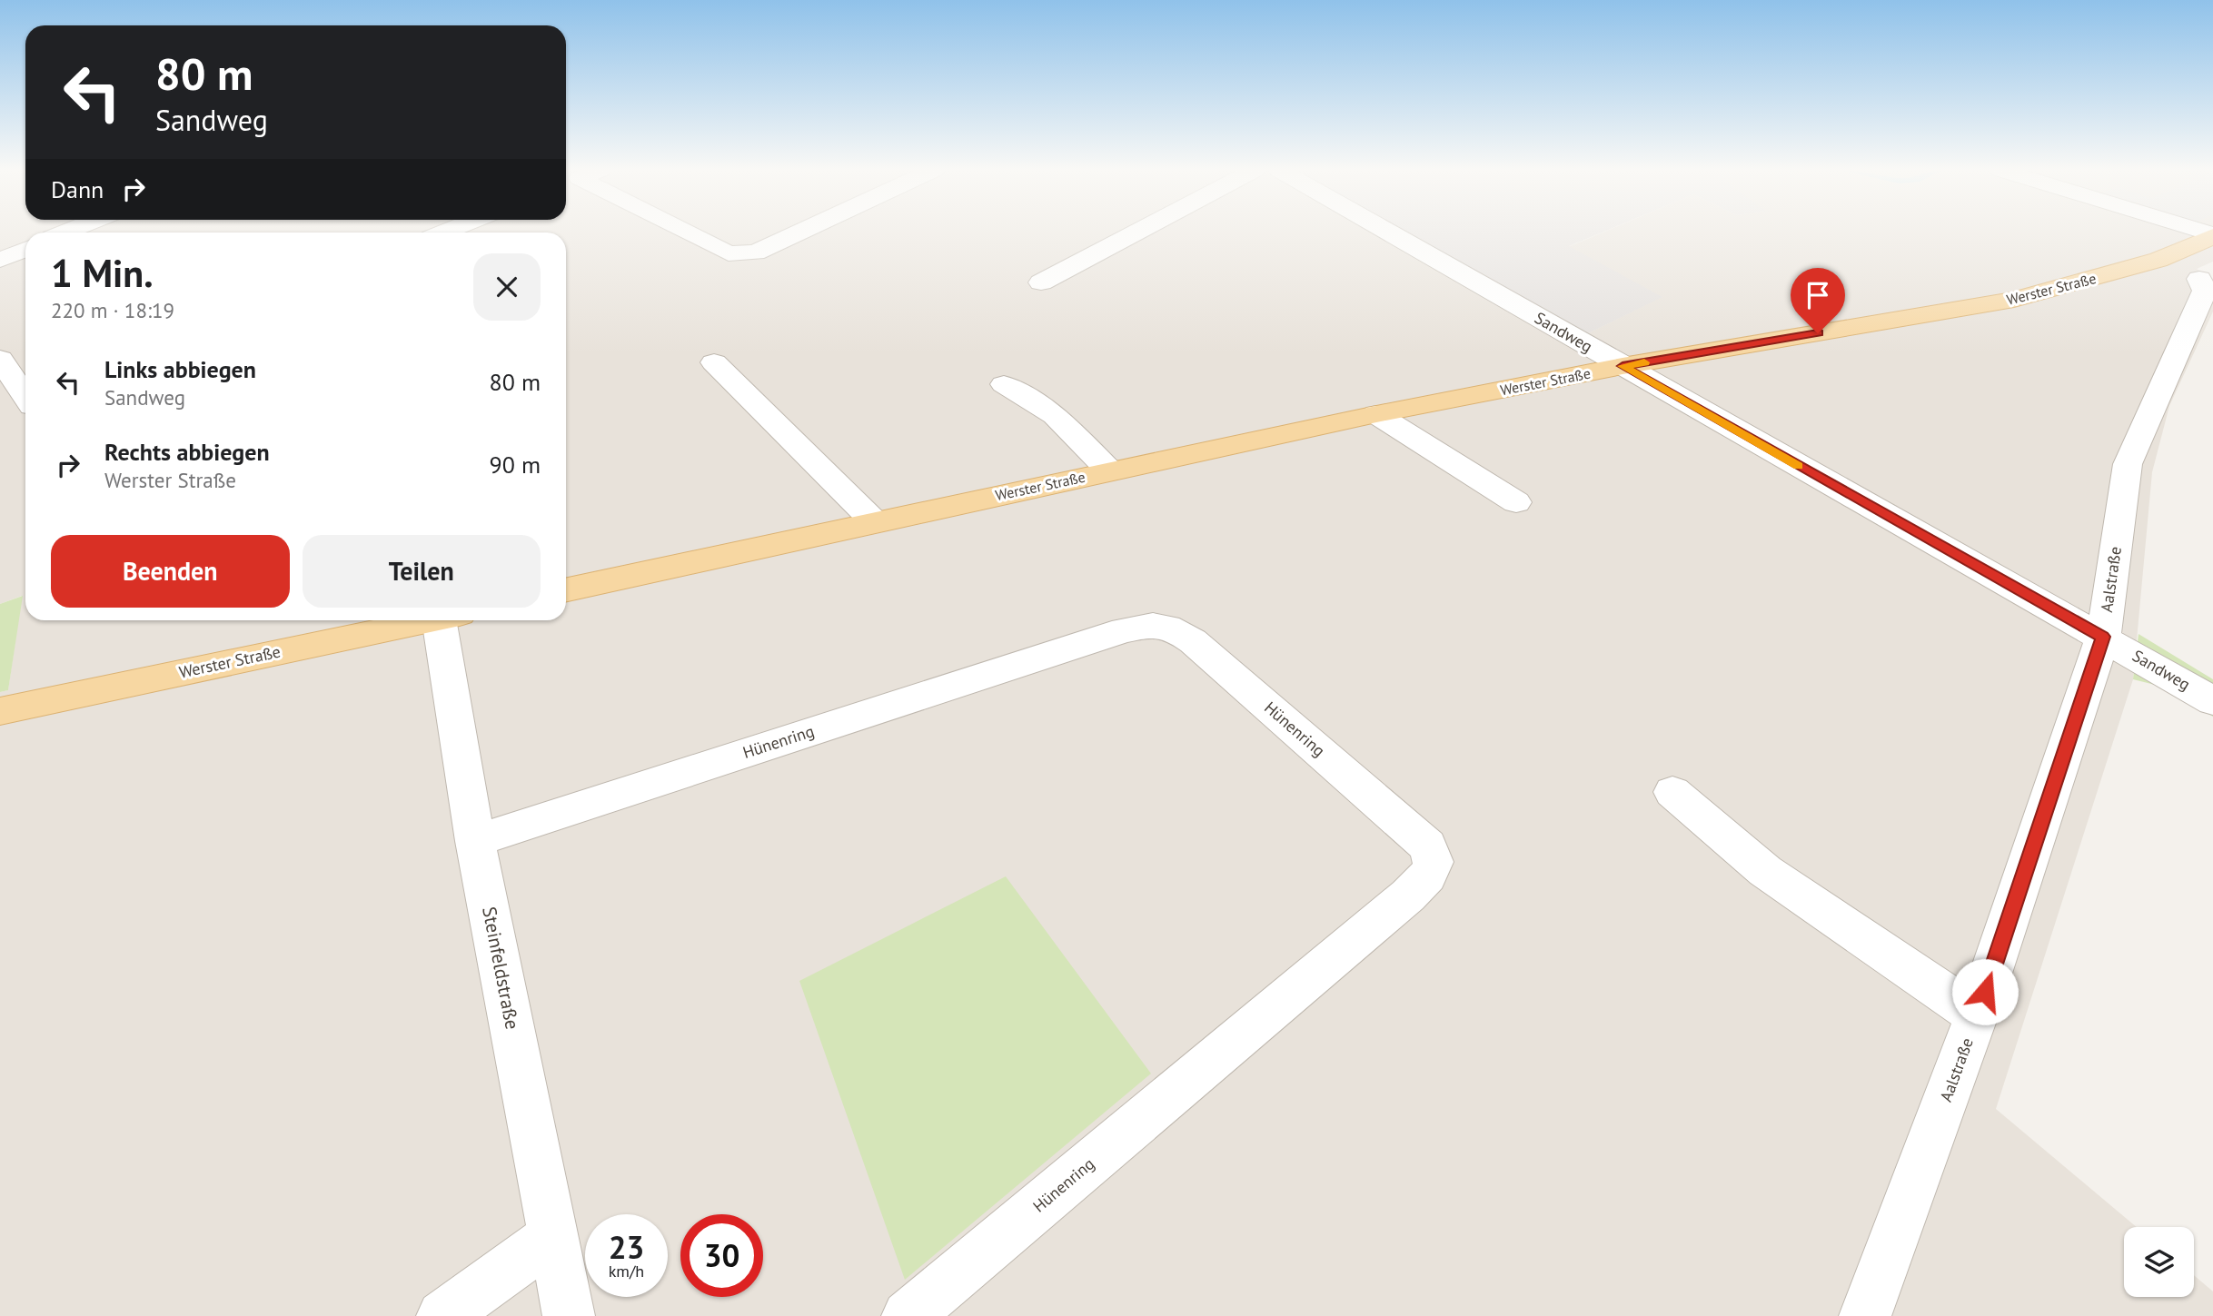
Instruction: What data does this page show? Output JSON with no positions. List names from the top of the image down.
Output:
{
  "streets": {
    "main road": ["Werster Straße"],
    "street": [
      "Sandweg",
      "Aalstraße",
      "Hünenring",
      "Steinfeldstraße"
    ]
  },
  "crossings": [
    ["Werster Straße", "Sandweg"],
    ["Sandweg", "Aalstraße"],
    ["Hünenring", "Steinfeldstraße"]
  ],
  "page": {
    "turn": ["80 m", "Sandweg"],
    "then": "Dann",
    "heading": ["1 Min.", "220 m · 18:19"],
    "list": [
      {
        "name": "Links abbiegen",
        "note": "Sandweg",
        "value": "80 m"
      },
      {
        "name": "Rechts abbiegen",
        "note": "Werster Straße",
        "value": "90 m"
      }
    ],
    "buttons": ["Beenden", "Teilen"],
    "speed": "23 km/h",
    "limit": "30"
  }
}
